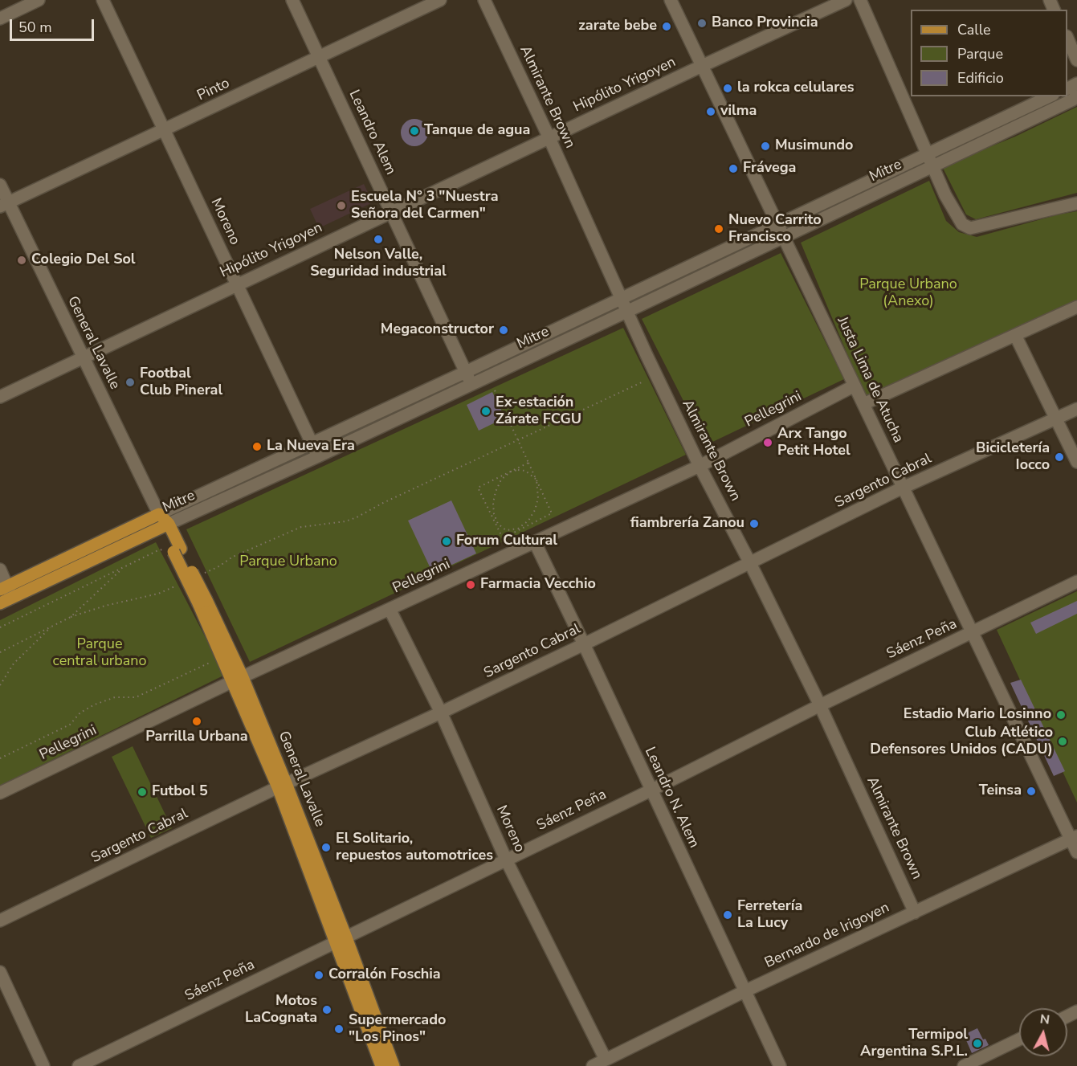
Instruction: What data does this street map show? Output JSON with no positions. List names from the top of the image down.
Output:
{
  "streets": {
    "main road": ["Mitre", "General Lavalle"],
    "street": [
      "Hipólito Yrigoyen",
      "Pinto",
      "Almirante Brown",
      "Leandro Alem",
      "Moreno",
      "Justa Lima de Atucha",
      "Pellegrini",
      "Sargento Cabral",
      "Sáenz Peña",
      "Leandro N. Alem",
      "Bernardo de Irigoyen"
    ]
  },
  "crossings": [
    ["Hipólito Yrigoyen", "Almirante Brown"],
    ["Hipólito Yrigoyen", "Leandro Alem"],
    ["Hipólito Yrigoyen", "Moreno"],
    ["Hipólito Yrigoyen", "General Lavalle"],
    ["Hipólito Yrigoyen", "Justa Lima de Atucha"],
    ["Pinto", "Leandro Alem"],
    ["Pinto", "Moreno"],
    ["Pinto", "General Lavalle"],
    ["Almirante Brown", "Mitre"],
    ["Almirante Brown", "Pellegrini"],
    ["Almirante Brown", "Sargento Cabral"],
    ["Almirante Brown", "Sáenz Peña"],
    ["Almirante Brown", "Bernardo de Irigoyen"],
    ["Leandro Alem", "Mitre"],
    ["Mitre", "Moreno"],
    ["Mitre", "General Lavalle"],
    ["Mitre", "Justa Lima de Atucha"],
    ["Moreno", "Pellegrini"],
    ["Moreno", "Sargento Cabral"],
    ["Moreno", "Sáenz Peña"],
    ["Moreno", "Bernardo de Irigoyen"],
    ["General Lavalle", "Pellegrini"],
    ["General Lavalle", "Sargento Cabral"],
    ["General Lavalle", "Sáenz Peña"],
    ["Justa Lima de Atucha", "Pellegrini"],
    ["Justa Lima de Atucha", "Sargento Cabral"],
    ["Justa Lima de Atucha", "Sáenz Peña"],
    ["Justa Lima de Atucha", "Bernardo de Irigoyen"],
    ["Pellegrini", "Leandro N. Alem"],
    ["Sargento Cabral", "Leandro N. Alem"],
    ["Sáenz Peña", "Leandro N. Alem"],
    ["Leandro N. Alem", "Bernardo de Irigoyen"]
  ],
  "parks": ["Parque Urbano (Anexo)", "Parque Urbano", "Parque central urbano"],
  "places": [
    "Banco Provincia",
    "zarate bebe",
    "la rokca celulares",
    "vilma",
    "Tanque de agua",
    "Musimundo",
    "Frávega",
    "Escuela N° 3 \"Nuestra Señora del Carmen\"",
    "Nuevo Carrito Francisco",
    "Nelson Valle, Seguridad industrial",
    "Colegio Del Sol",
    "Megaconstructor",
    "Footbal Club Pineral",
    "Ex-estación Zárate FCGU",
    "Arx Tango Petit Hotel",
    "La Nueva Era",
    "Bicicletería Iocco",
    "fiambrería Zanou",
    "Forum Cultural",
    "Farmacia Vecchio",
    "Estadio Mario Losinno",
    "Parrilla Urbana",
    "Club Atlético Defensores Unidos (CADU)",
    "Teinsa",
    "Futbol 5",
    "El Solitario, repuestos automotrices",
    "Ferretería La Lucy",
    "Corralón Foschia",
    "Motos LaCognata",
    "Supermercado \"Los Pinos\"",
    "Termipol Argentina S.P.L."
  ],
  "legend": ["Calle", "Parque", "Edificio"],
  "scale_bar": "50 m",
  "north": "top"
}
